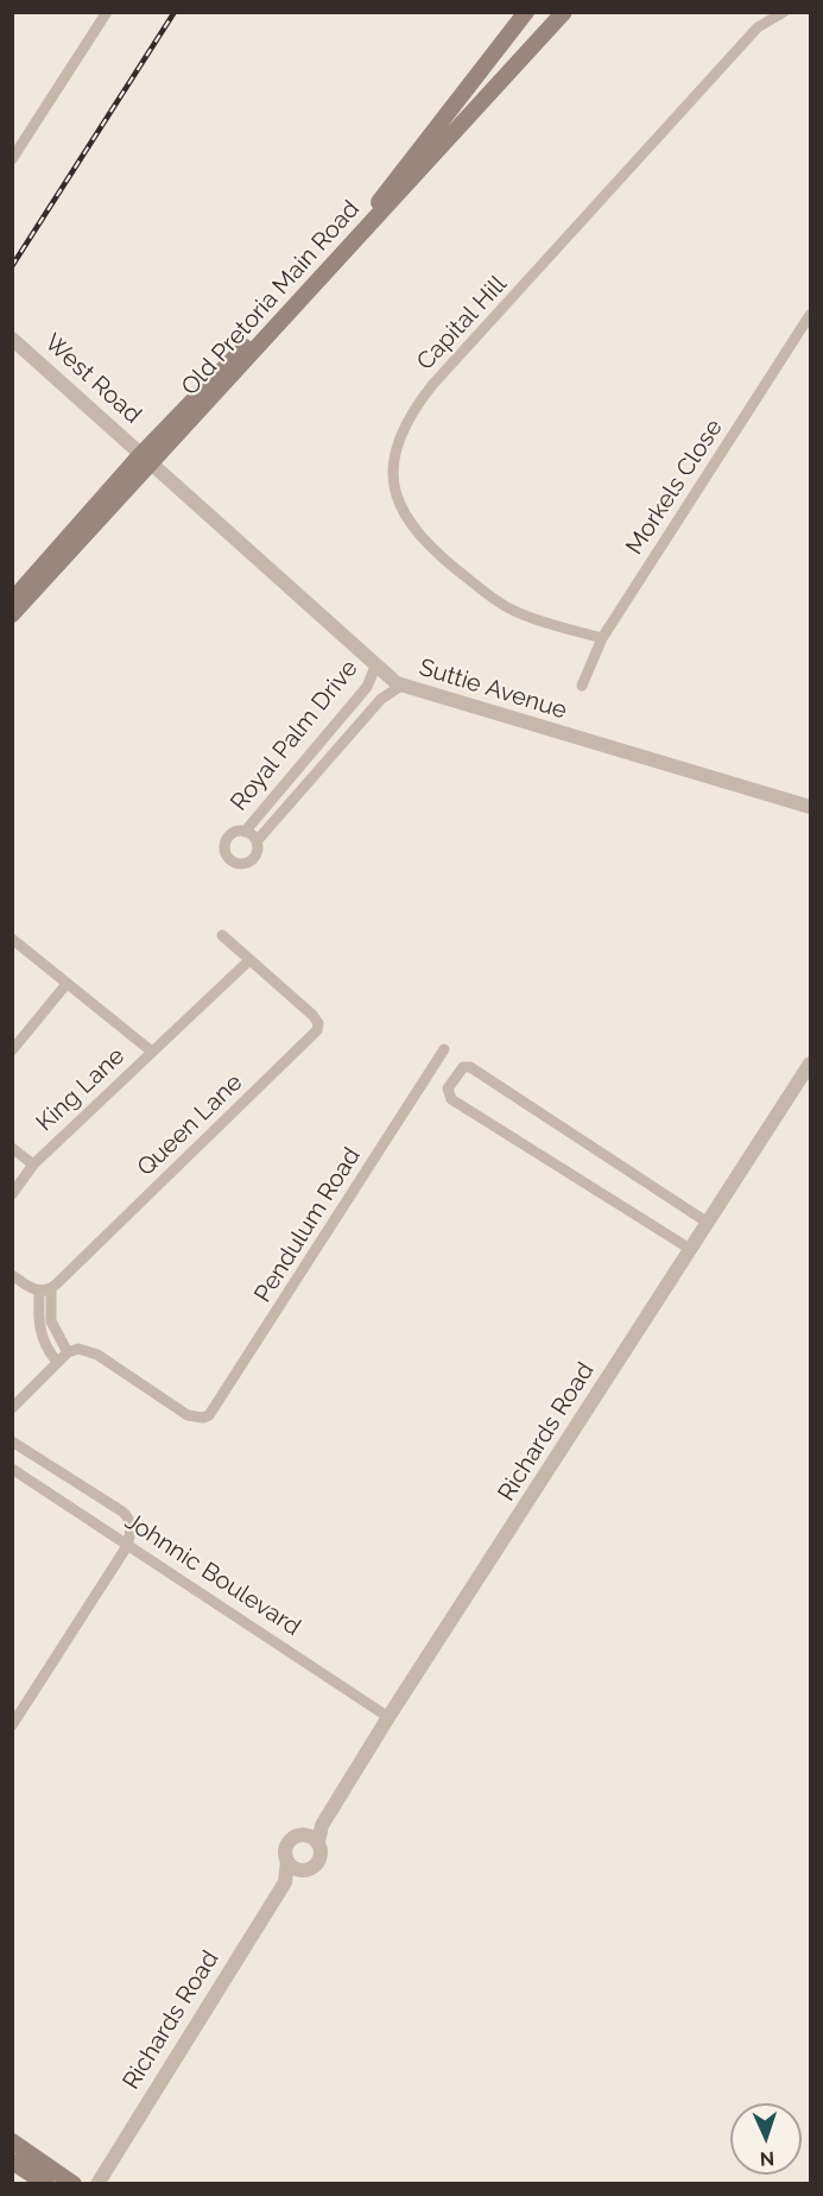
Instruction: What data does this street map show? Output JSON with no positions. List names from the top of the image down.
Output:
{
  "streets": {
    "main road": ["Old Pretoria Main Road"],
    "street": [
      "Capital Hill",
      "West Road",
      "Morkels Close",
      "Suttie Avenue",
      "Royal Palm Drive",
      "King Lane",
      "Queen Lane",
      "Pendulum Road",
      "Richards Road",
      "Johnnic Boulevard"
    ]
  },
  "crossings": [
    ["Old Pretoria Main Road", "West Road"],
    ["Old Pretoria Main Road", "Suttie Avenue"],
    ["Capital Hill", "Morkels Close"],
    ["West Road", "Suttie Avenue"],
    ["Suttie Avenue", "Royal Palm Drive"],
    ["King Lane", "Queen Lane"],
    ["Richards Road", "Johnnic Boulevard"]
  ],
  "north": "bottom"
}
